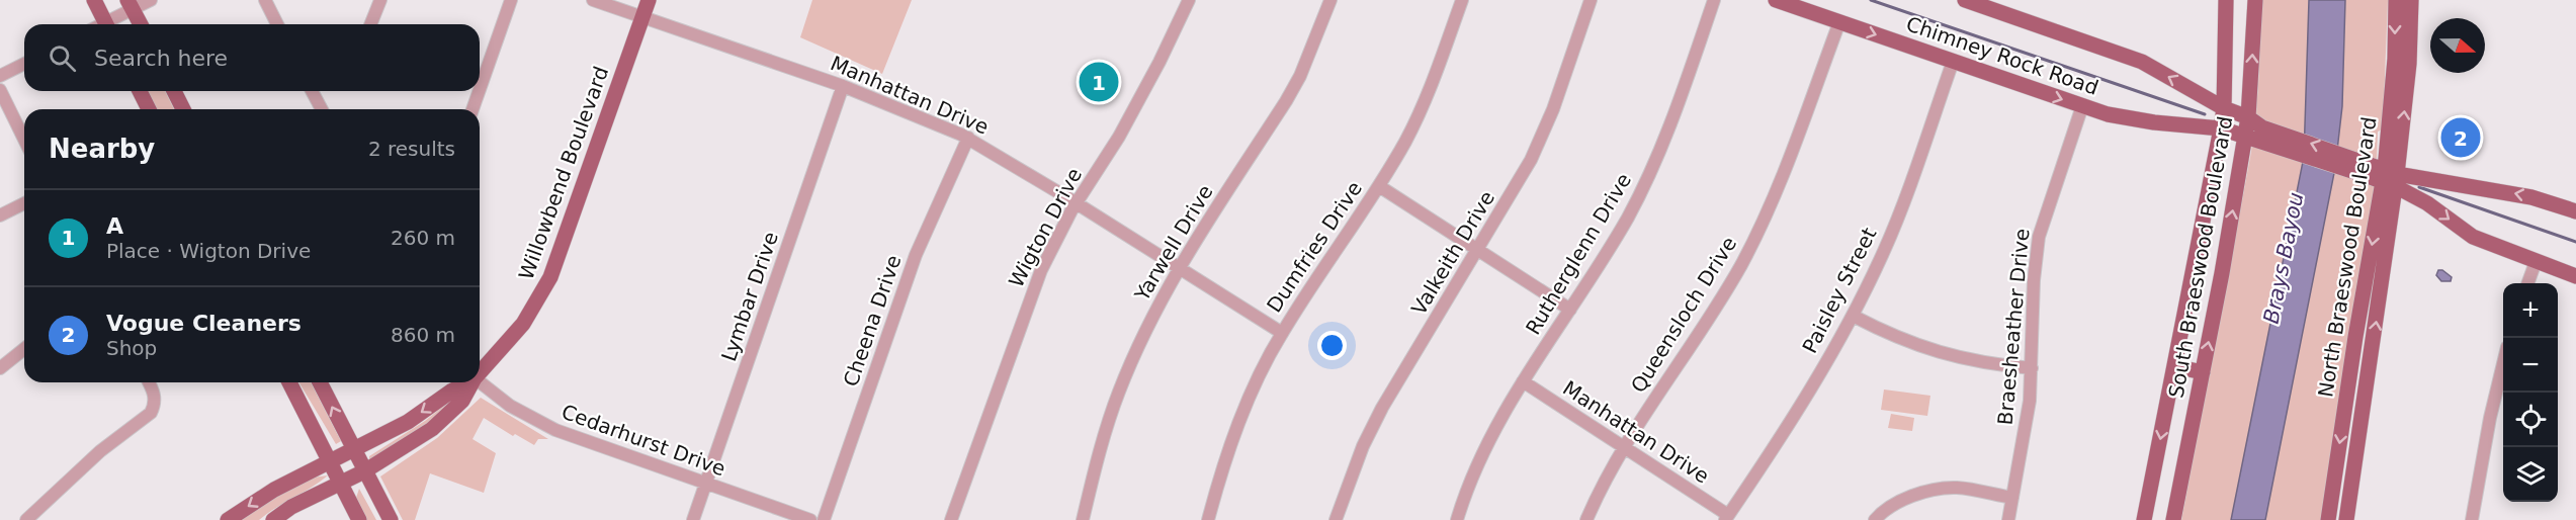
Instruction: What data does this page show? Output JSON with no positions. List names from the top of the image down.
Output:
{
  "streets": {
    "main road": [
      "Chimney Rock Road",
      "Willowbend Boulevard",
      "South Braeswood Boulevard",
      "North Braeswood Boulevard"
    ],
    "street": [
      "Manhattan Drive",
      "Wigton Drive",
      "Yarwell Drive",
      "Dumfries Drive",
      "Valkeith Drive",
      "Rutherglenn Drive",
      "Paisley Street",
      "Lymbar Drive",
      "Queensloch Drive",
      "Cheena Drive",
      "Braesheather Drive",
      "Cedarhurst Drive"
    ]
  },
  "crossings": [
    ["Chimney Rock Road", "South Braeswood Boulevard"],
    ["Chimney Rock Road", "North Braeswood Boulevard"],
    ["Chimney Rock Road", "Paisley Street"],
    ["Chimney Rock Road", "Queensloch Drive"],
    ["Chimney Rock Road", "Braesheather Drive"],
    ["Manhattan Drive", "Willowbend Boulevard"],
    ["Manhattan Drive", "Wigton Drive"],
    ["Manhattan Drive", "Yarwell Drive"],
    ["Manhattan Drive", "Dumfries Drive"],
    ["Manhattan Drive", "Rutherglenn Drive"],
    ["Manhattan Drive", "Paisley Street"],
    ["Manhattan Drive", "Lymbar Drive"],
    ["Manhattan Drive", "Queensloch Drive"],
    ["Manhattan Drive", "Cheena Drive"],
    ["Lymbar Drive", "Cedarhurst Drive"]
  ],
  "water": ["Brays Bayou"],
  "north": "right",
  "page": {
    "search": "Search here",
    "pins": ["1", "2"],
    "heading": ["Nearby", "2 results"],
    "list": [
      {
        "mark": "1",
        "name": "A",
        "note": "Place · Wigton Drive",
        "value": "260 m"
      },
      {
        "mark": "2",
        "name": "Vogue Cleaners",
        "note": "Shop",
        "value": "860 m"
      }
    ],
    "map_buttons": ["+", "−"]
  }
}
